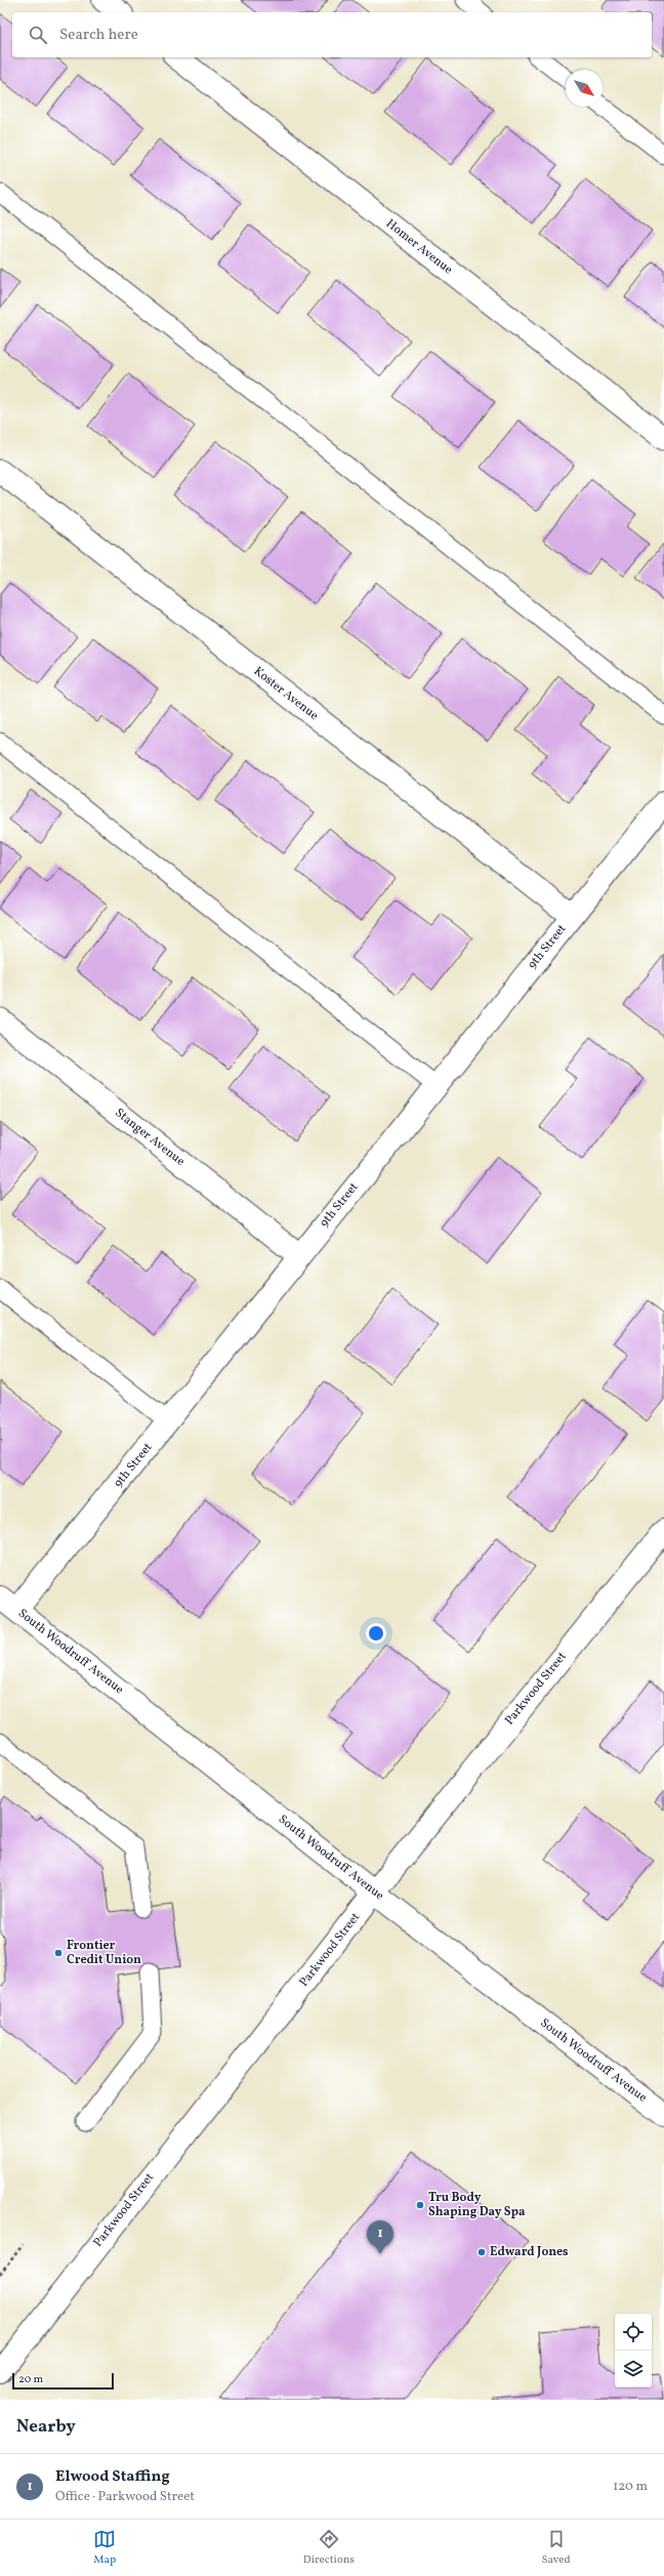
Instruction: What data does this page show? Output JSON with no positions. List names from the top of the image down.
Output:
{
  "streets": {
    "street": [
      "Homer Avenue",
      "Koster Avenue",
      "9th Street",
      "Stanger Avenue",
      "South Woodruff Avenue",
      "Parkwood Street"
    ]
  },
  "crossings": [
    ["Koster Avenue", "9th Street"],
    ["9th Street", "Stanger Avenue"],
    ["9th Street", "South Woodruff Avenue"],
    ["South Woodruff Avenue", "Parkwood Street"]
  ],
  "places": ["Frontier Credit Union", "Tru Body Shaping Day Spa", "Edward Jones"],
  "scale_bar": "20 m",
  "north": "bottom right",
  "page": {
    "search": "Search here",
    "pins": "1",
    "scale": "20 m",
    "heading": "Nearby",
    "list": [
      {
        "mark": "1",
        "name": "Elwood Staffing",
        "note": "Office · Parkwood Street",
        "value": "120 m"
      }
    ],
    "nav": ["Map", "Directions", "Saved"]
  }
}
